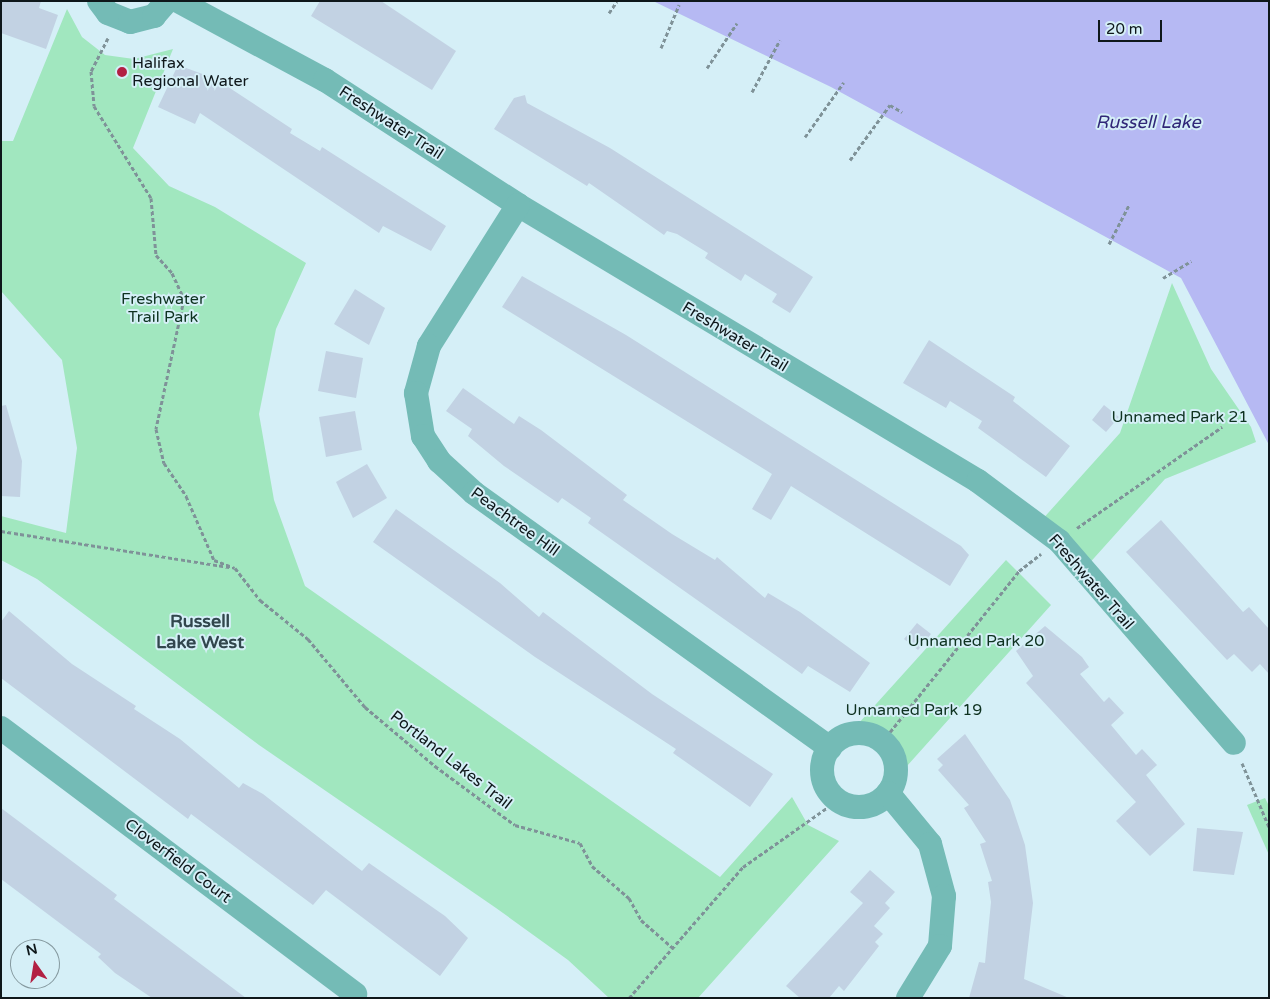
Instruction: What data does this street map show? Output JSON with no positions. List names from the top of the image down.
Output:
{
  "streets": {
    "street": ["Freshwater Trail", "Peachtree Hill", "Cloverfield Court"],
    "path": ["Portland Lakes Trail"]
  },
  "crossings": [
    ["Freshwater Trail", "Peachtree Hill"]
  ],
  "districts": ["Russell Lake West"],
  "water": ["Russell Lake"],
  "parks": [
    "Freshwater Trail Park",
    "Unnamed Park 21",
    "Unnamed Park 20",
    "Unnamed Park 19"
  ],
  "places": ["Halifax Regional Water"],
  "scale_bar": "20 m",
  "north": "top"
}
